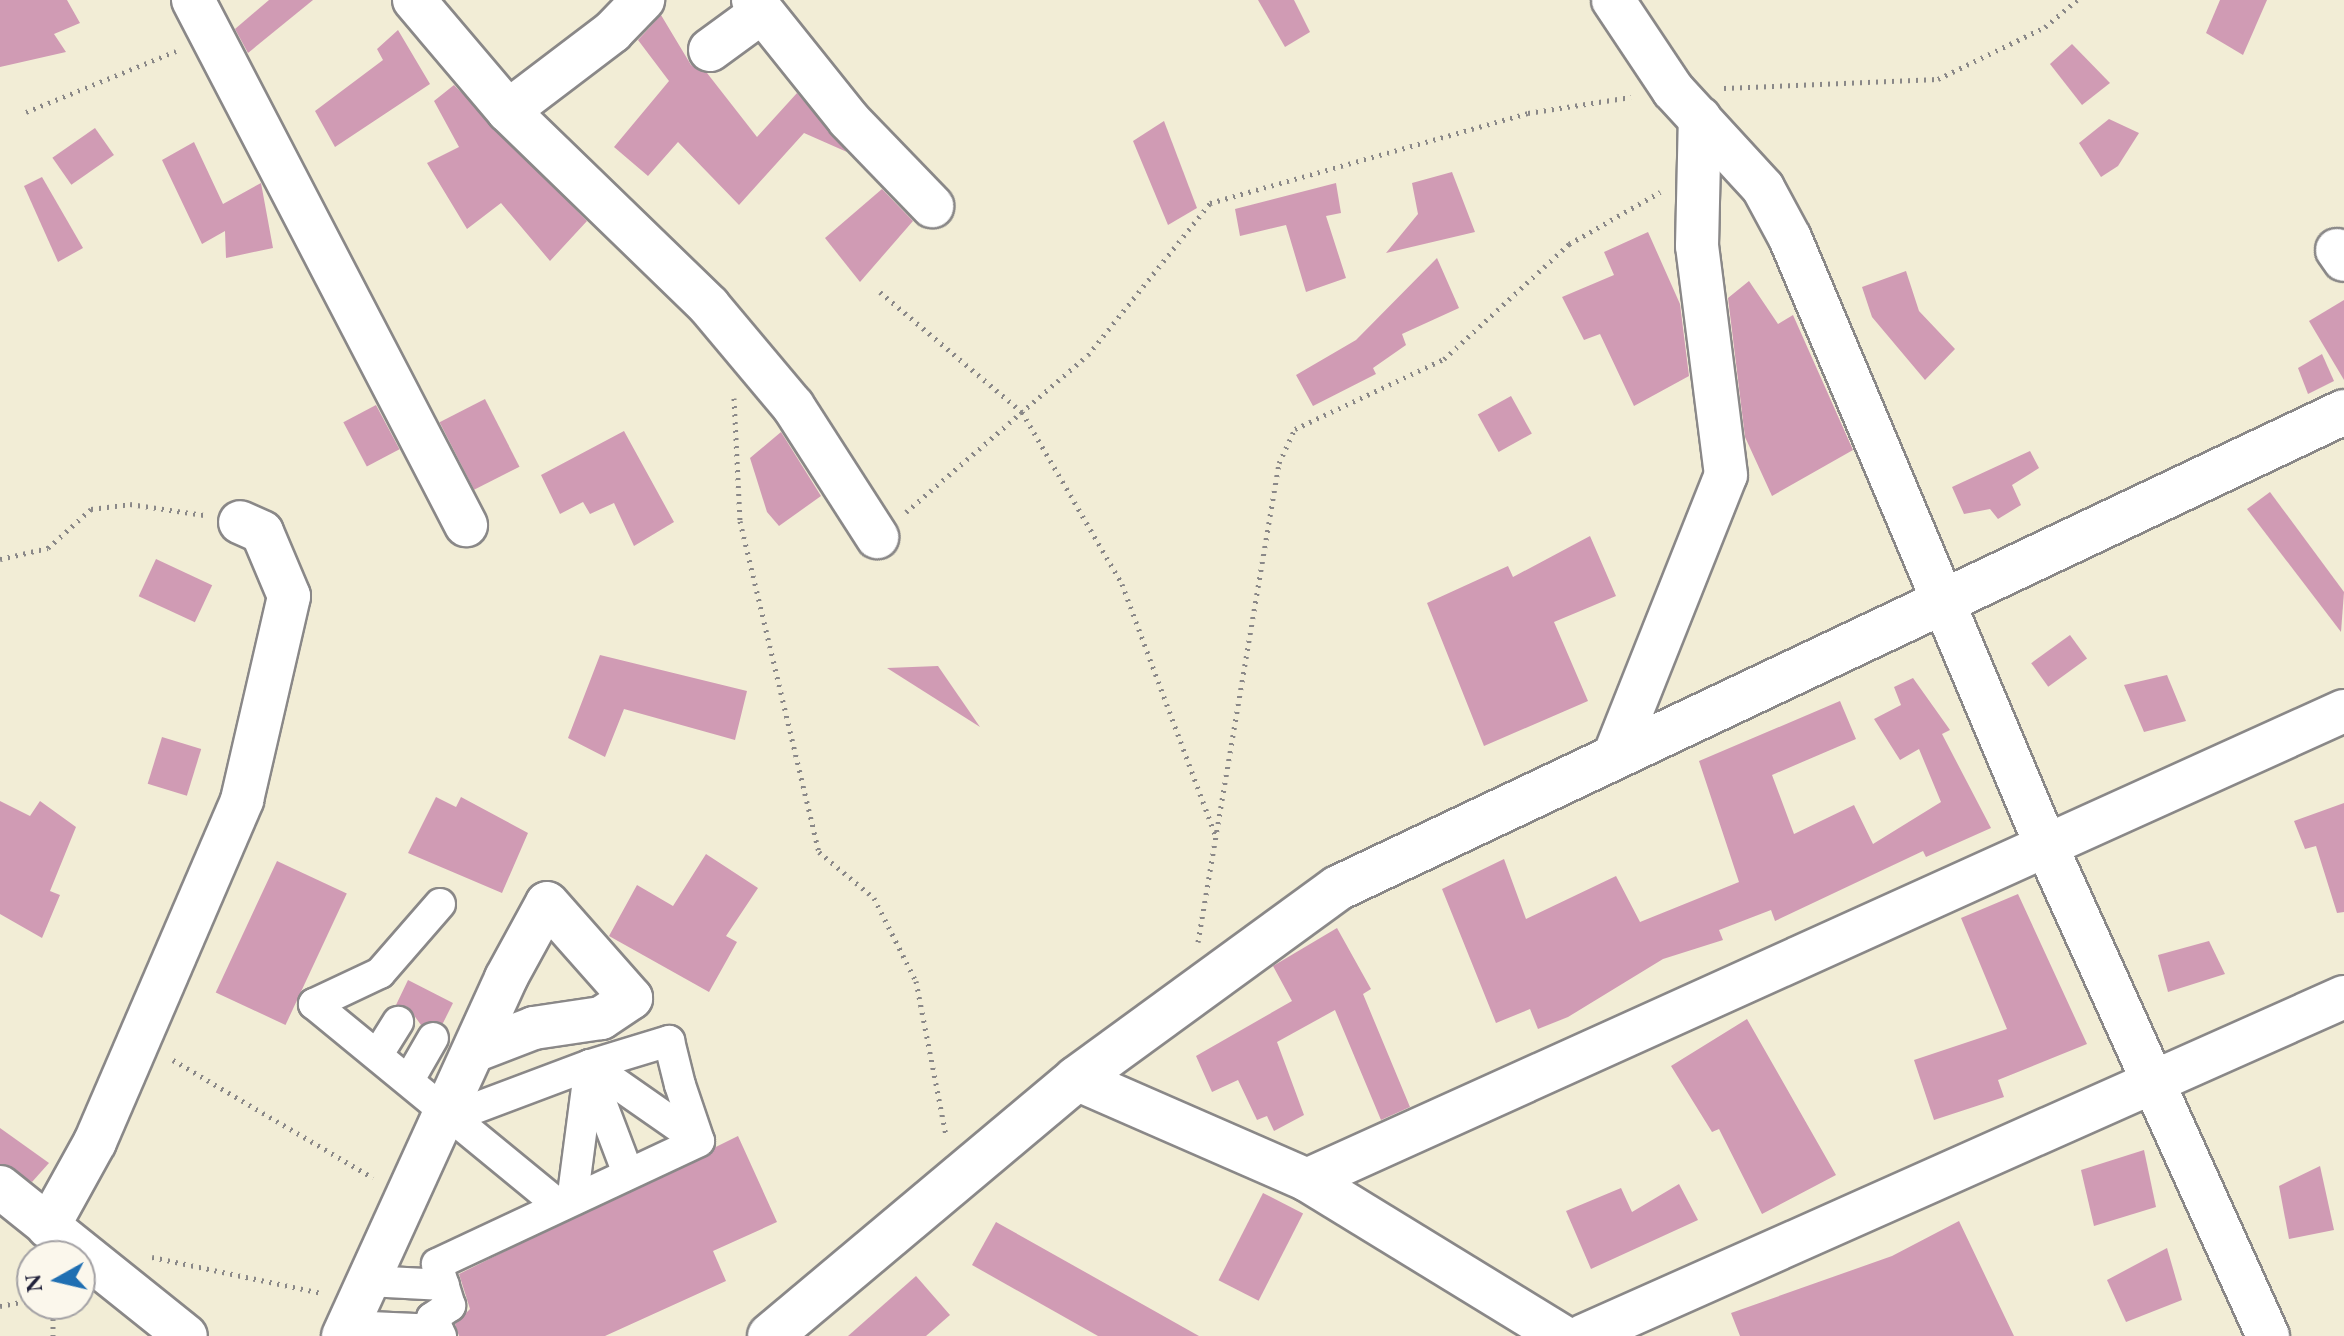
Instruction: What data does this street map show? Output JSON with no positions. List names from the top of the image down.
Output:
{
  "north": "left"
}
